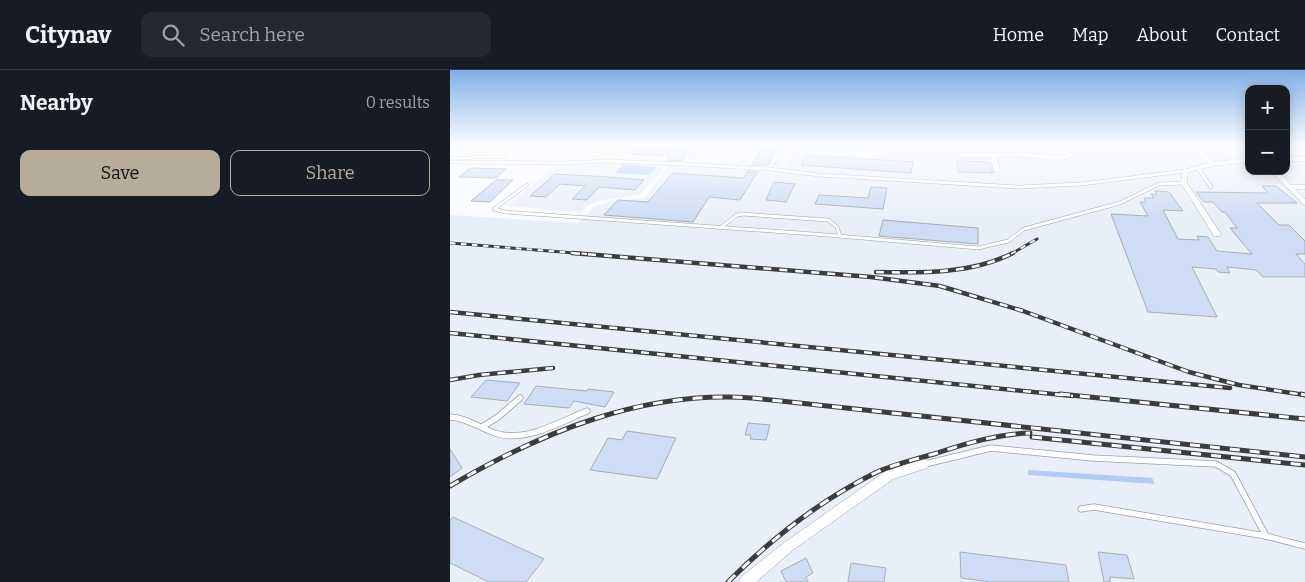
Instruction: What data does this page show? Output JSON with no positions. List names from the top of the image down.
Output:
{
  "page": {
    "header": "Citynav",
    "search": "Search here",
    "nav": [
      "Home",
      "Map",
      "About",
      "Contact"
    ],
    "heading": ["Nearby", "0 results"],
    "map_buttons": ["+", "−"],
    "buttons": ["Save", "Share"]
  }
}
